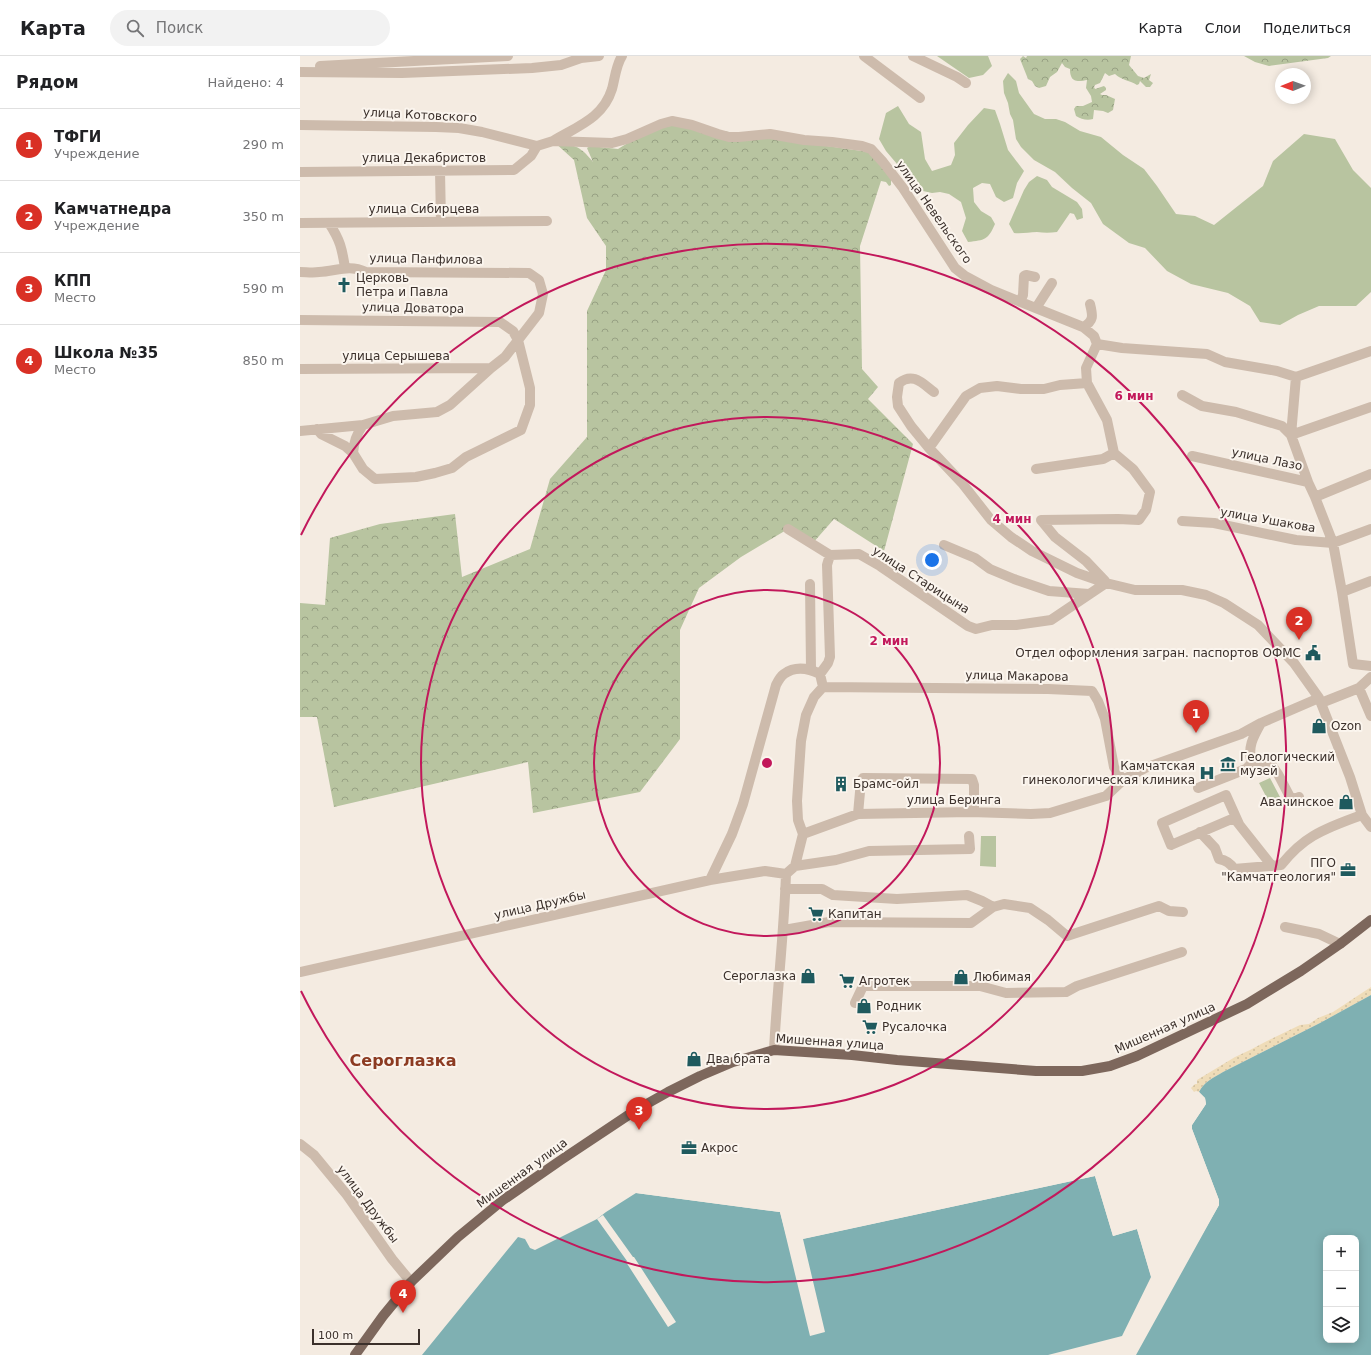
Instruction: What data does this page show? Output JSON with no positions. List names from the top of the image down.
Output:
{
  "streets": {
    "main road": ["Мишенная улица"],
    "street": [
      "улица Котовского",
      "улица Декабристов",
      "улица Сибирцева",
      "улица Невельского",
      "улица Панфилова",
      "улица Доватора",
      "улица Серышева",
      "улица Лазо",
      "улица Ушакова",
      "улица Старицына",
      "улица Макарова",
      "улица Беринга",
      "улица Дружбы"
    ]
  },
  "crossings": [
    ["улица Котовского", "улица Декабристов"],
    ["улица Панфилова", "улица Доватора"],
    ["улица Лазо", "улица Ушакова"],
    ["улица Макарова", "улица Беринга"],
    ["улица Дружбы", "Мишенная улица"]
  ],
  "districts": ["Сероглазка"],
  "places": {
    "church": ["Церковь Петра и Павла"],
    "public building": ["Отдел оформления загран. паспортов ОФМС"],
    "shop": [
      "Ozon",
      "Авачинское",
      "Сероглазка",
      "Любимая",
      "Родник",
      "Два брата"
    ],
    "museum": ["Геологический музей"],
    "hospital": ["Камчатская гинекологическая клиника"],
    "building": ["Брамс-ойл"],
    "office": ["ПГО \"Камчатгеология\"", "Акрос"],
    "supermarket": ["Капитан", "Агротек", "Русалочка"]
  },
  "scale_bar": "100 m",
  "north": "left",
  "page": {
    "header": "Карта",
    "search": "Поиск",
    "nav": ["Карта", "Слои", "Поделиться"],
    "heading": ["Рядом", "Найдено: 4"],
    "list": [
      {
        "mark": "1",
        "name": "ТФГИ",
        "note": "Учреждение",
        "value": "290 m"
      },
      {
        "mark": "2",
        "name": "Камчатнедра",
        "note": "Учреждение",
        "value": "350 m"
      },
      {
        "mark": "3",
        "name": "КПП",
        "note": "Место",
        "value": "590 m"
      },
      {
        "mark": "4",
        "name": "Школа №35",
        "note": "Место",
        "value": "850 m"
      }
    ],
    "pins": [
      "2",
      "1",
      "3",
      "4"
    ],
    "map_buttons": ["+", "−"],
    "scale": "100 m"
  },
  "rings": ["6 мин", "4 мин", "2 мин"]
}
